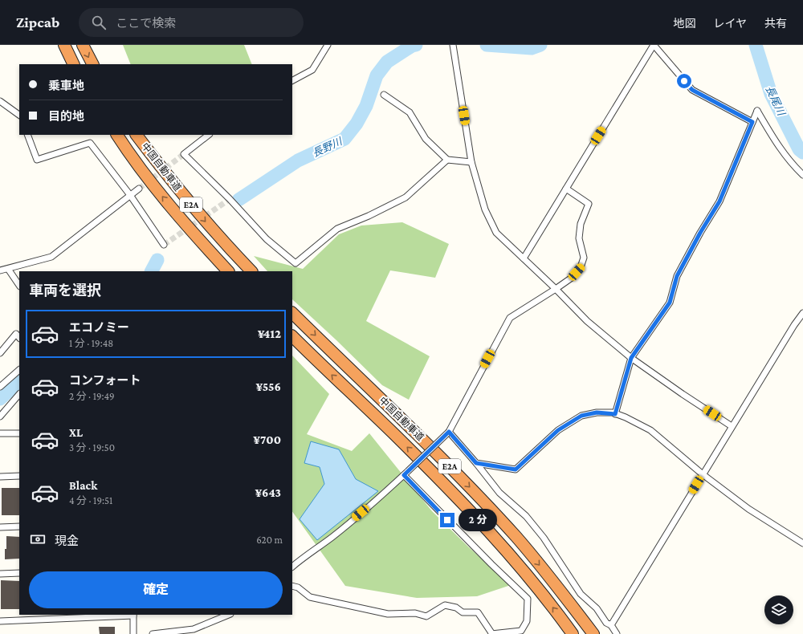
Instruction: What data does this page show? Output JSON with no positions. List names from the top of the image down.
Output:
{
  "streets": {
    "highway": ["中国自動車道", "E2A"]
  },
  "water": ["長尾川", "長野川"],
  "page": {
    "header": "Zipcab",
    "search": "ここで検索",
    "nav": ["地図", "レイヤ", "共有"],
    "banner": ["乗車地", "目的地"],
    "heading": "車両を選択",
    "list": [
      {
        "name": "エコノミー",
        "note": "1 分 · 19:48",
        "value": "¥412"
      },
      {
        "name": "コンフォート",
        "note": "2 分 · 19:49",
        "value": "¥556"
      },
      {
        "name": "XL",
        "note": "3 分 · 19:50",
        "value": "¥700"
      },
      {
        "name": "Black",
        "note": "4 分 · 19:51",
        "value": "¥643"
      }
    ],
    "bubble": "2 分",
    "pay": ["現金", "620 m"],
    "buttons": "確定"
  }
}
